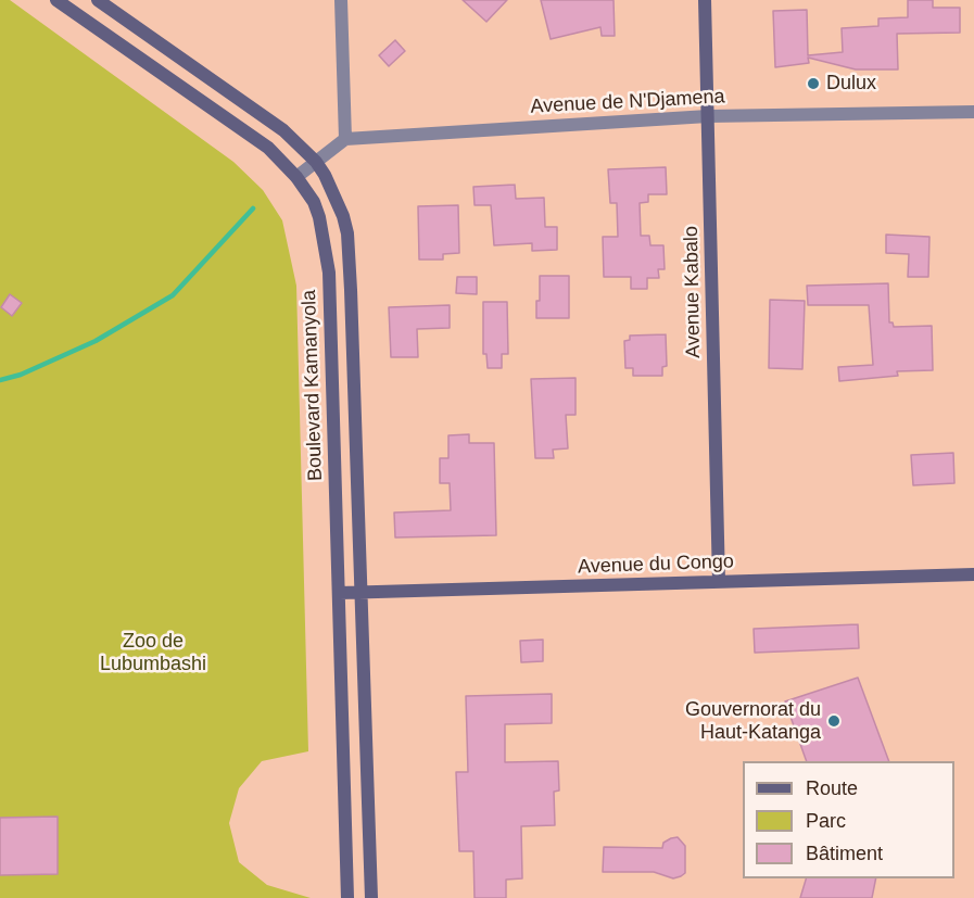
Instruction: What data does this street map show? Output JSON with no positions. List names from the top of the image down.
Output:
{
  "streets": {
    "main road": ["Avenue Kabalo", "Boulevard Kamanyola", "Avenue du Congo"],
    "street": ["Avenue de N'Djamena"]
  },
  "crossings": [
    ["Avenue de N'Djamena", "Avenue Kabalo"],
    ["Avenue Kabalo", "Avenue du Congo"],
    ["Boulevard Kamanyola", "Avenue du Congo"]
  ],
  "parks": ["Zoo de Lubumbashi"],
  "places": ["Dulux", "Gouvernorat du Haut-Katanga"],
  "legend": ["Route", "Parc", "Bâtiment"]
}
